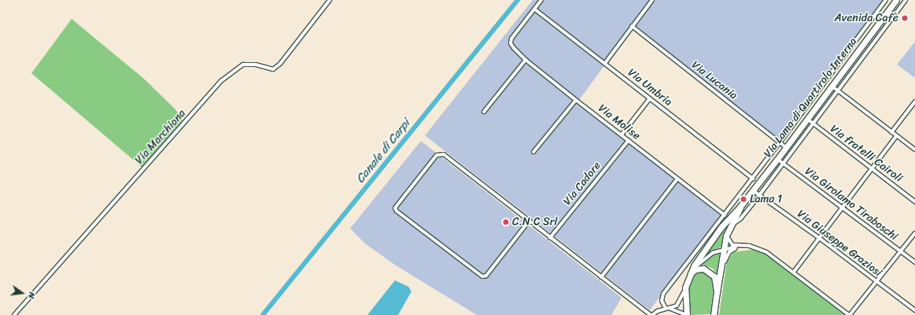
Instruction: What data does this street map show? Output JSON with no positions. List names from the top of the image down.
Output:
{
  "streets": {
    "main road": ["Via Lama di Quartirolo Interna"],
    "street": [
      "Via Lucania",
      "Via Umbria",
      "Via Molise",
      "Via Marchiona",
      "Via fratelli Cairoli",
      "Via Cadore",
      "Via Girolamo Tiraboschi",
      "Via Giuseppe Graziosi"
    ]
  },
  "crossings": [
    ["Via Lucania", "Via Lama di Quartirolo Interna"],
    ["Via Umbria", "Via Molise"],
    ["Via Lama di Quartirolo Interna", "Via fratelli Cairoli"],
    ["Via Lama di Quartirolo Interna", "Via Girolamo Tiraboschi"],
    ["Via Lama di Quartirolo Interna", "Via Giuseppe Graziosi"],
    ["Via Molise", "Via Cadore"]
  ],
  "water": ["Canale di Carpi"],
  "places": ["Avenida Cafè", "Lama 1", "C.N.C Srl"],
  "north": "right"
}
